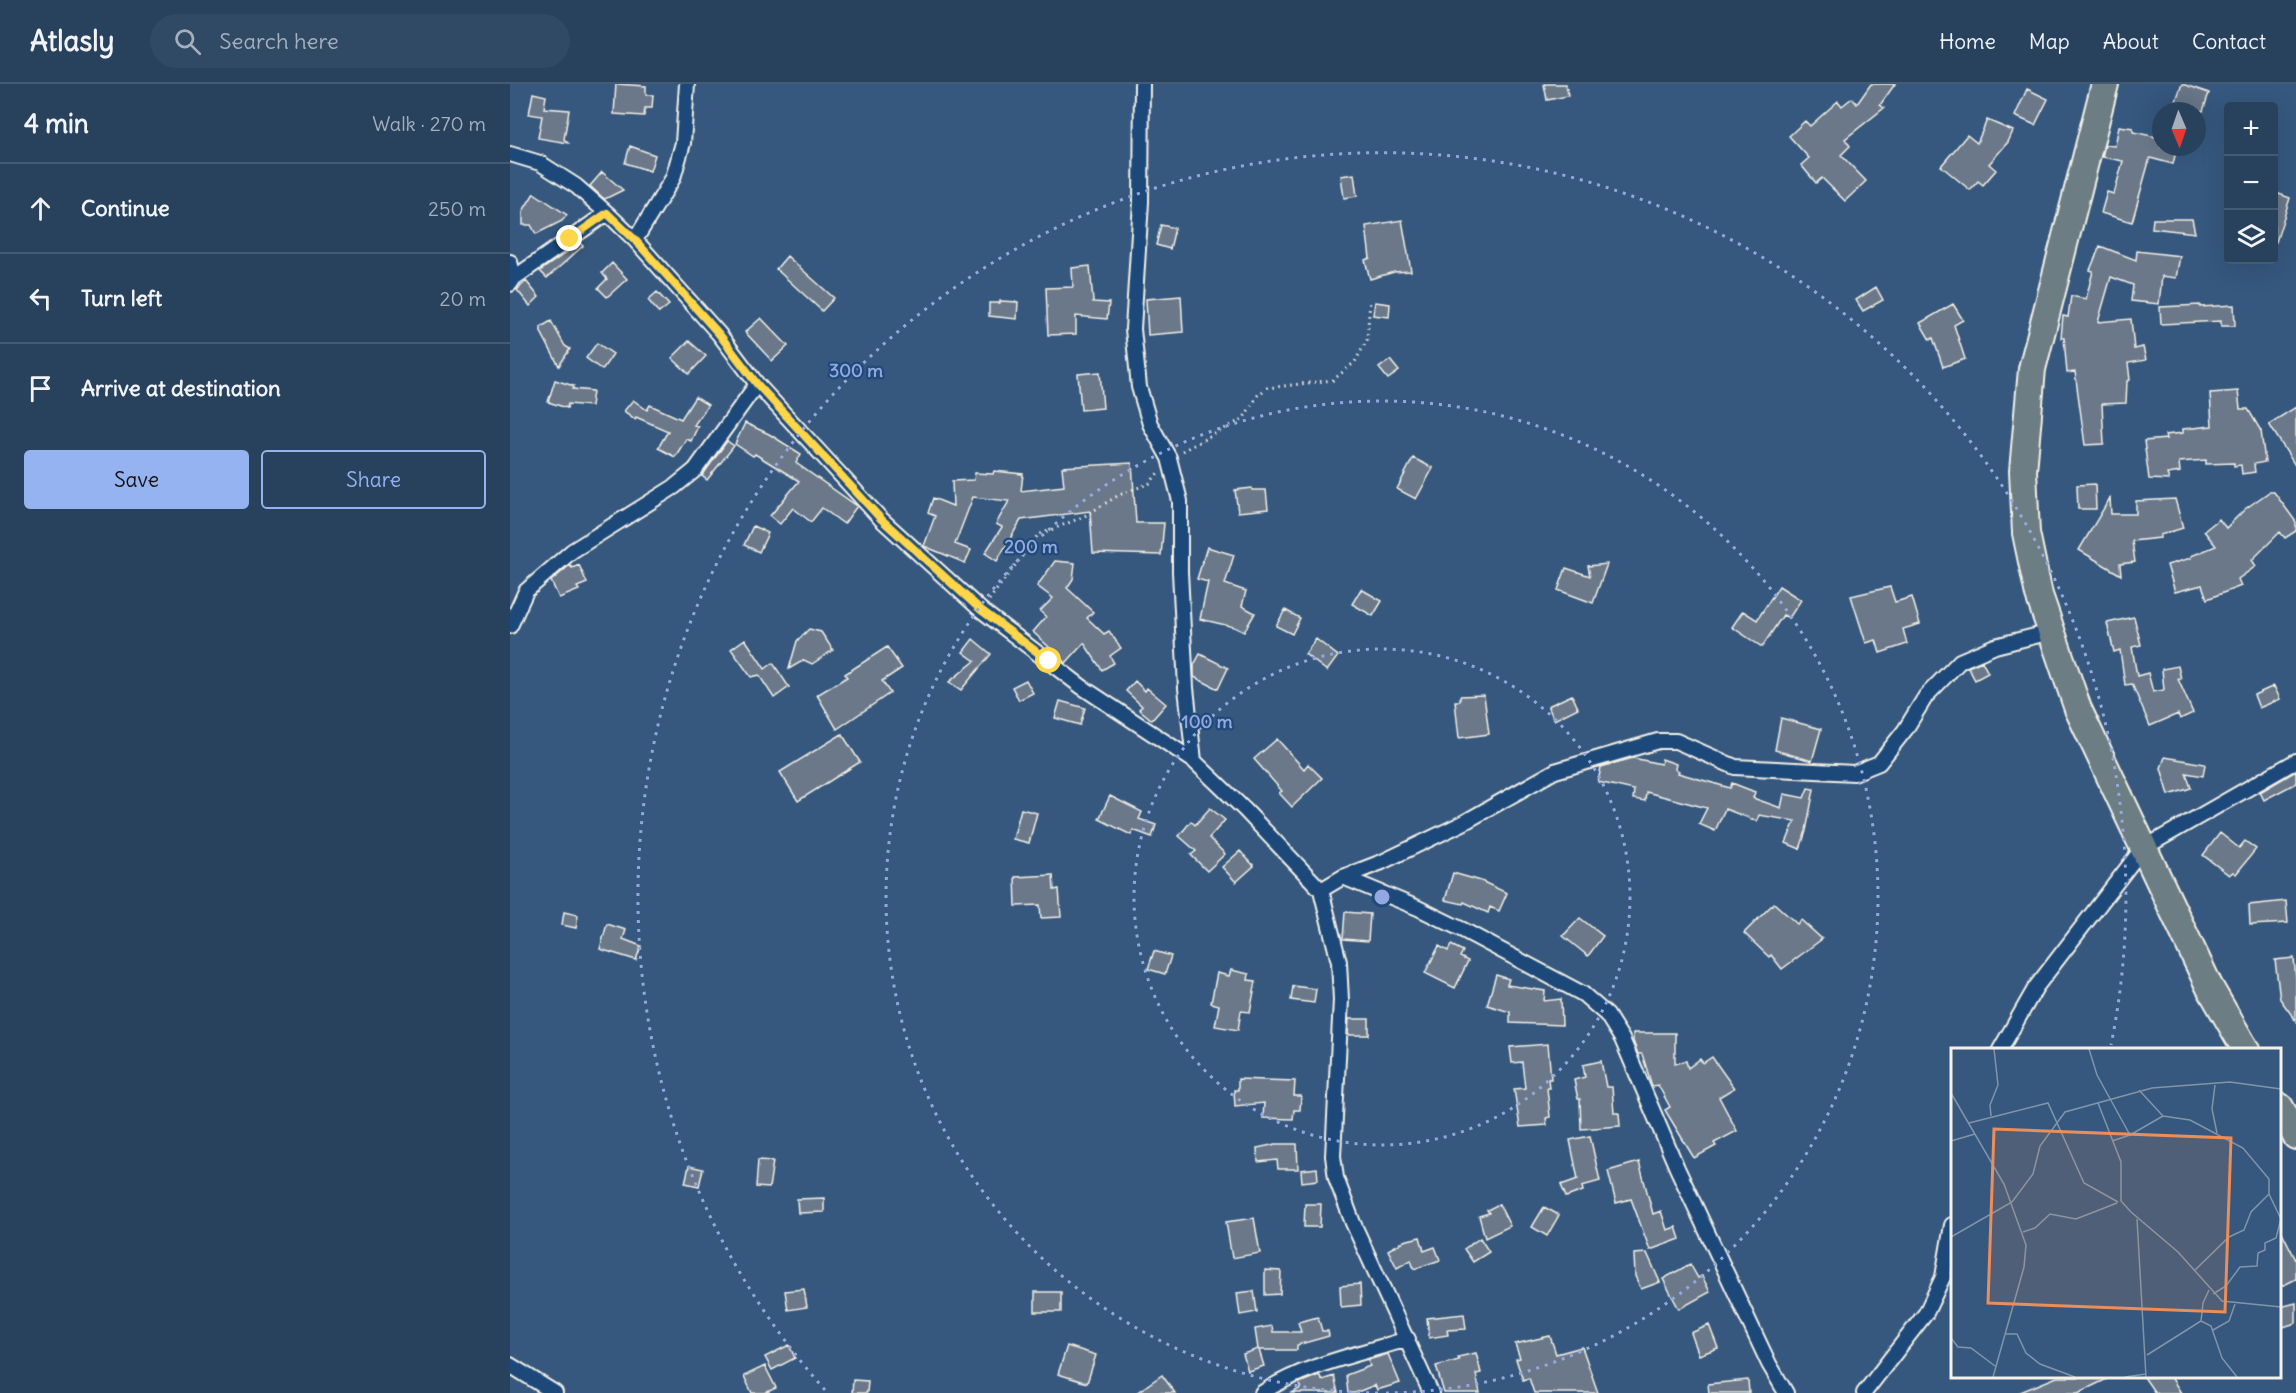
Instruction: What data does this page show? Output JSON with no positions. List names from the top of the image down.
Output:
{
  "north": "bottom",
  "page": {
    "header": "Atlasly",
    "search": "Search here",
    "nav": [
      "Home",
      "Map",
      "About",
      "Contact"
    ],
    "heading": ["4 min", "Walk · 270 m"],
    "map_buttons": ["+", "−"],
    "list": [
      ["Continue", "250 m"],
      ["Turn left", "20 m"],
      "Arrive at destination"
    ],
    "buttons": ["Save", "Share"]
  },
  "rings": ["300 m", "200 m", "100 m"]
}
